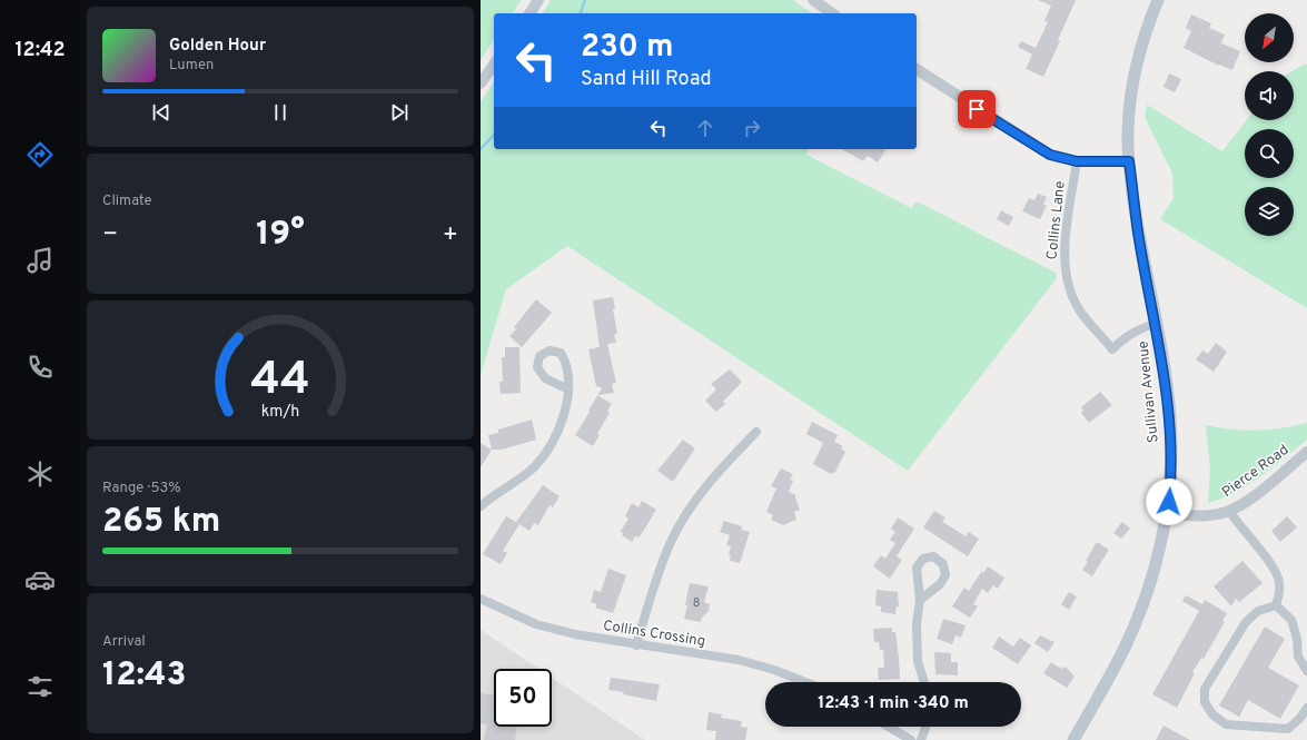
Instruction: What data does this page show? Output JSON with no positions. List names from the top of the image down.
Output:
{
  "streets": {
    "main road": ["Sullivan Avenue"],
    "street": ["Collins Lane", "Pierce Road", "Collins Crossing"]
  },
  "crossings": [
    ["Collins Lane", "Sullivan Avenue"],
    ["Sullivan Avenue", "Pierce Road"]
  ],
  "house_numbers": ["8"],
  "north": "bottom left",
  "page": {
    "tabs": "12:42",
    "turn": ["230 m", "Sand Hill Road"],
    "song": ["Golden Hour", "Lumen"],
    "tile": [
      "Climate",
      ["Range · 53%", "265 km"],
      ["Arrival", "12:43"]
    ],
    "heat": ["−", "19°", "+"],
    "limit": "50",
    "trip": "12:43 · 1 min · 340 m",
    "gauge": ["44", "km/h"]
  }
}
